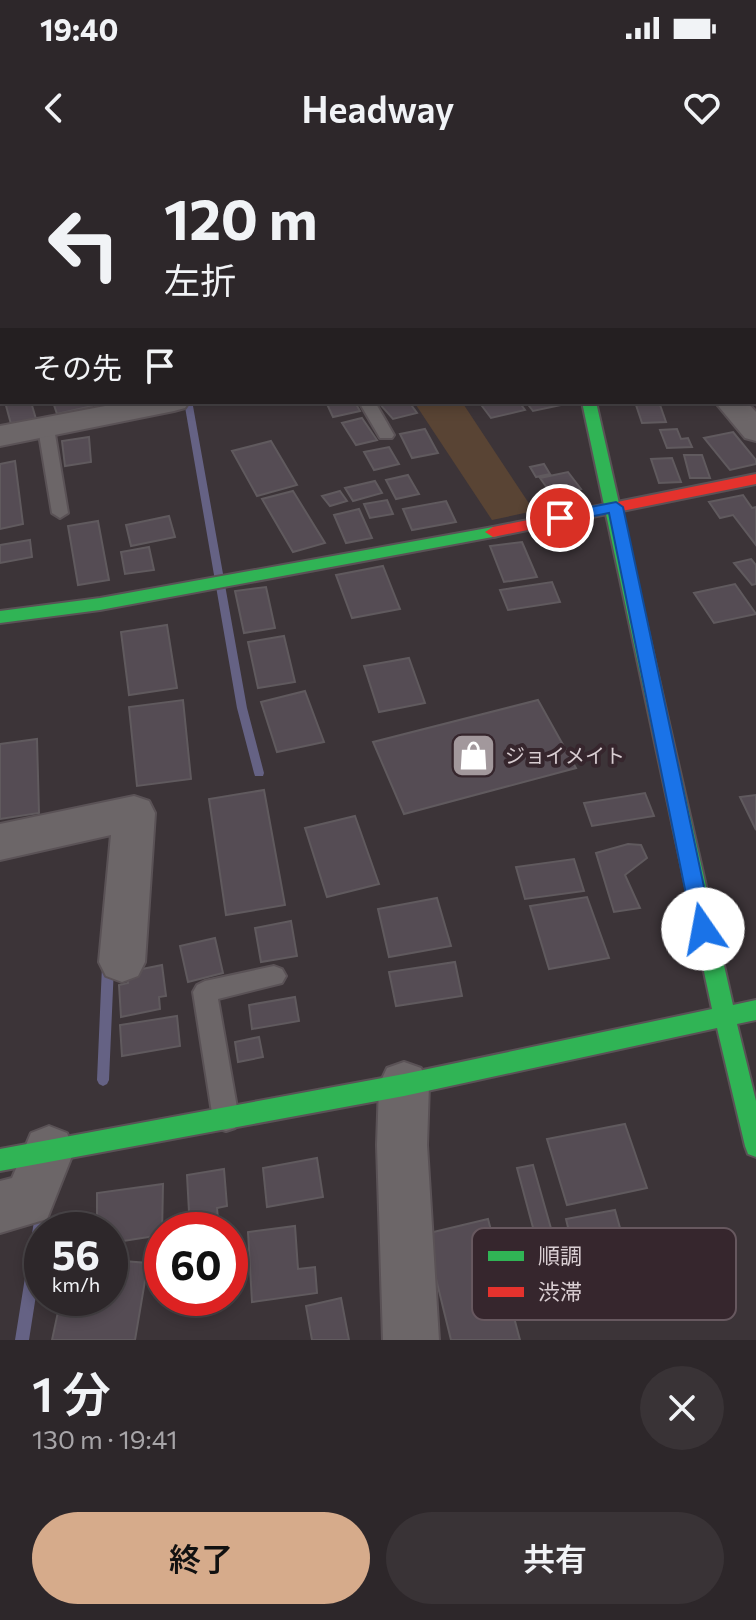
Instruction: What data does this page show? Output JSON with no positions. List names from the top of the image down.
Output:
{
  "places": {
    "shop": ["ジョイメイト"]
  },
  "legend": ["順調", "渋滞"],
  "page": {
    "status": "19:40",
    "header": "Headway",
    "turn": ["120 m", "左折"],
    "then": "その先",
    "speed": "56 km/h",
    "limit": "60",
    "heading": ["1 分", "130 m · 19:41"],
    "buttons": ["終了", "共有"]
  }
}
